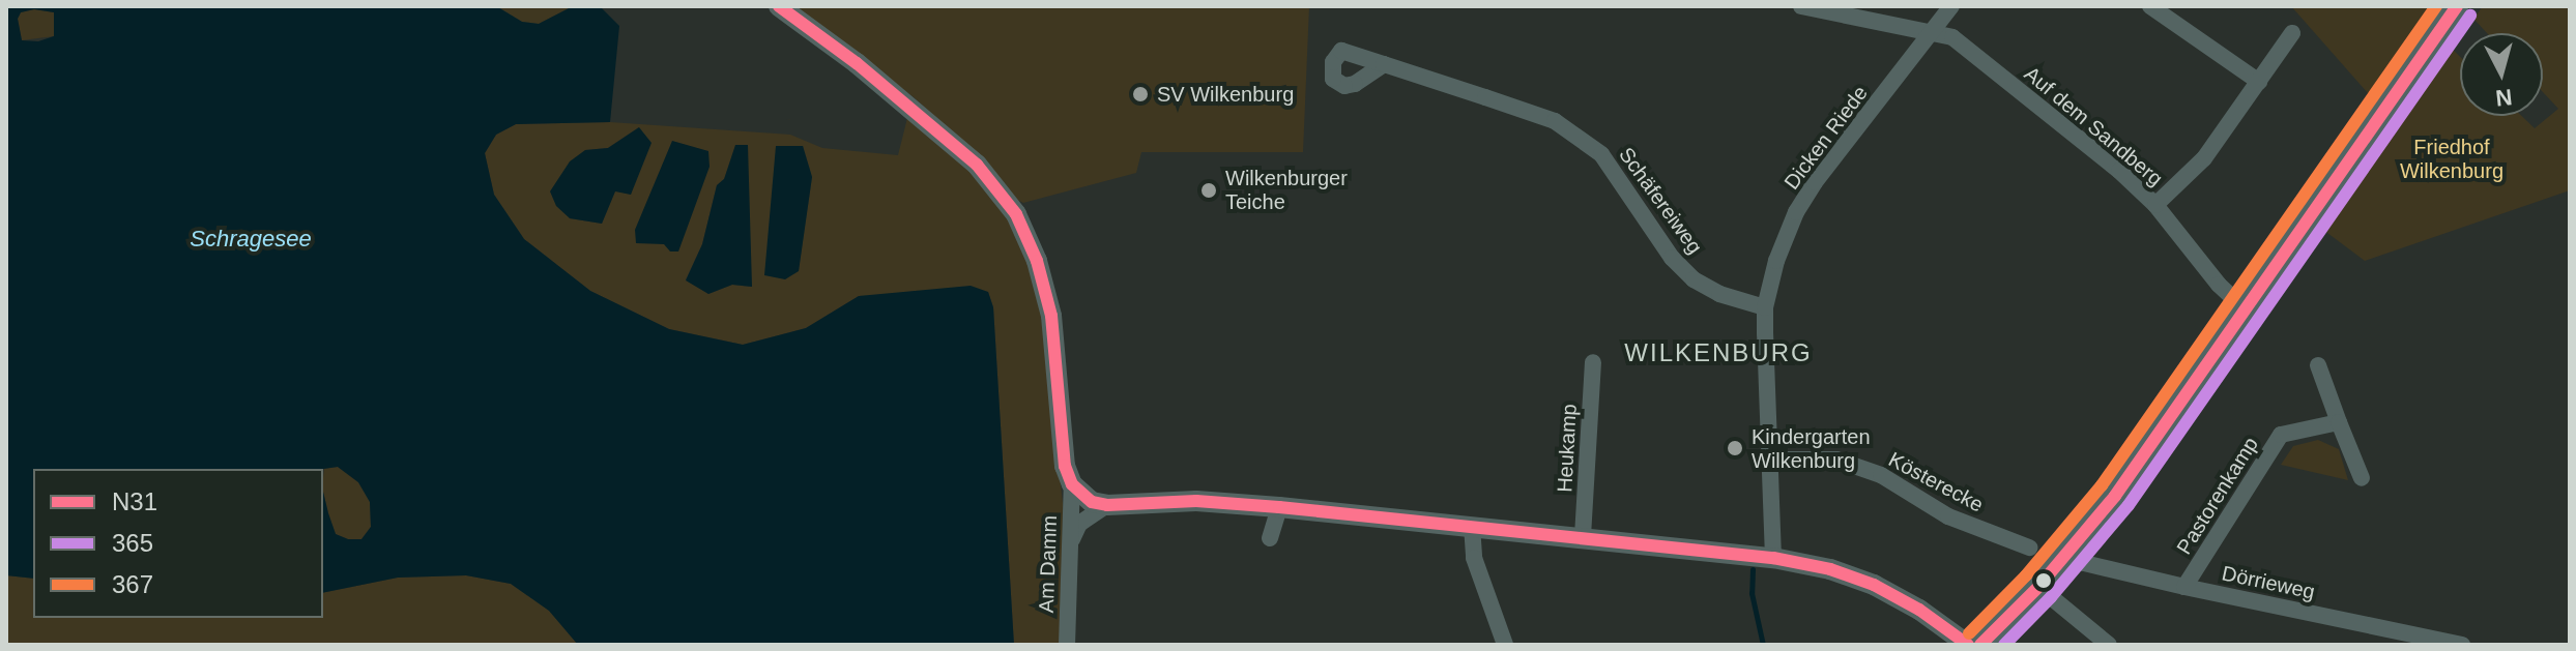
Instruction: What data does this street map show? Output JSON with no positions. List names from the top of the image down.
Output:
{
  "streets": {
    "street": [
      "Auf dem Sandberg",
      "Dicken Riede",
      "Schäfereiweg",
      "Heukamp",
      "Kösterecke",
      "Pastorenkamp",
      "Am Damm",
      "Dörrieweg"
    ]
  },
  "crossings": [
    ["Auf dem Sandberg", "Dicken Riede"],
    ["Dicken Riede", "Schäfereiweg"],
    ["Dicken Riede", "Kösterecke"],
    ["Pastorenkamp", "Dörrieweg"]
  ],
  "districts": ["WILKENBURG"],
  "water": ["Schragesee"],
  "parks": ["Friedhof Wilkenburg"],
  "places": ["SV Wilkenburg", "Wilkenburger Teiche", "Kindergarten Wilkenburg"],
  "lines": ["transit line N31", "transit line 367", "transit line 365"],
  "legend": ["N31", "365", "367"],
  "north": "bottom"
}
